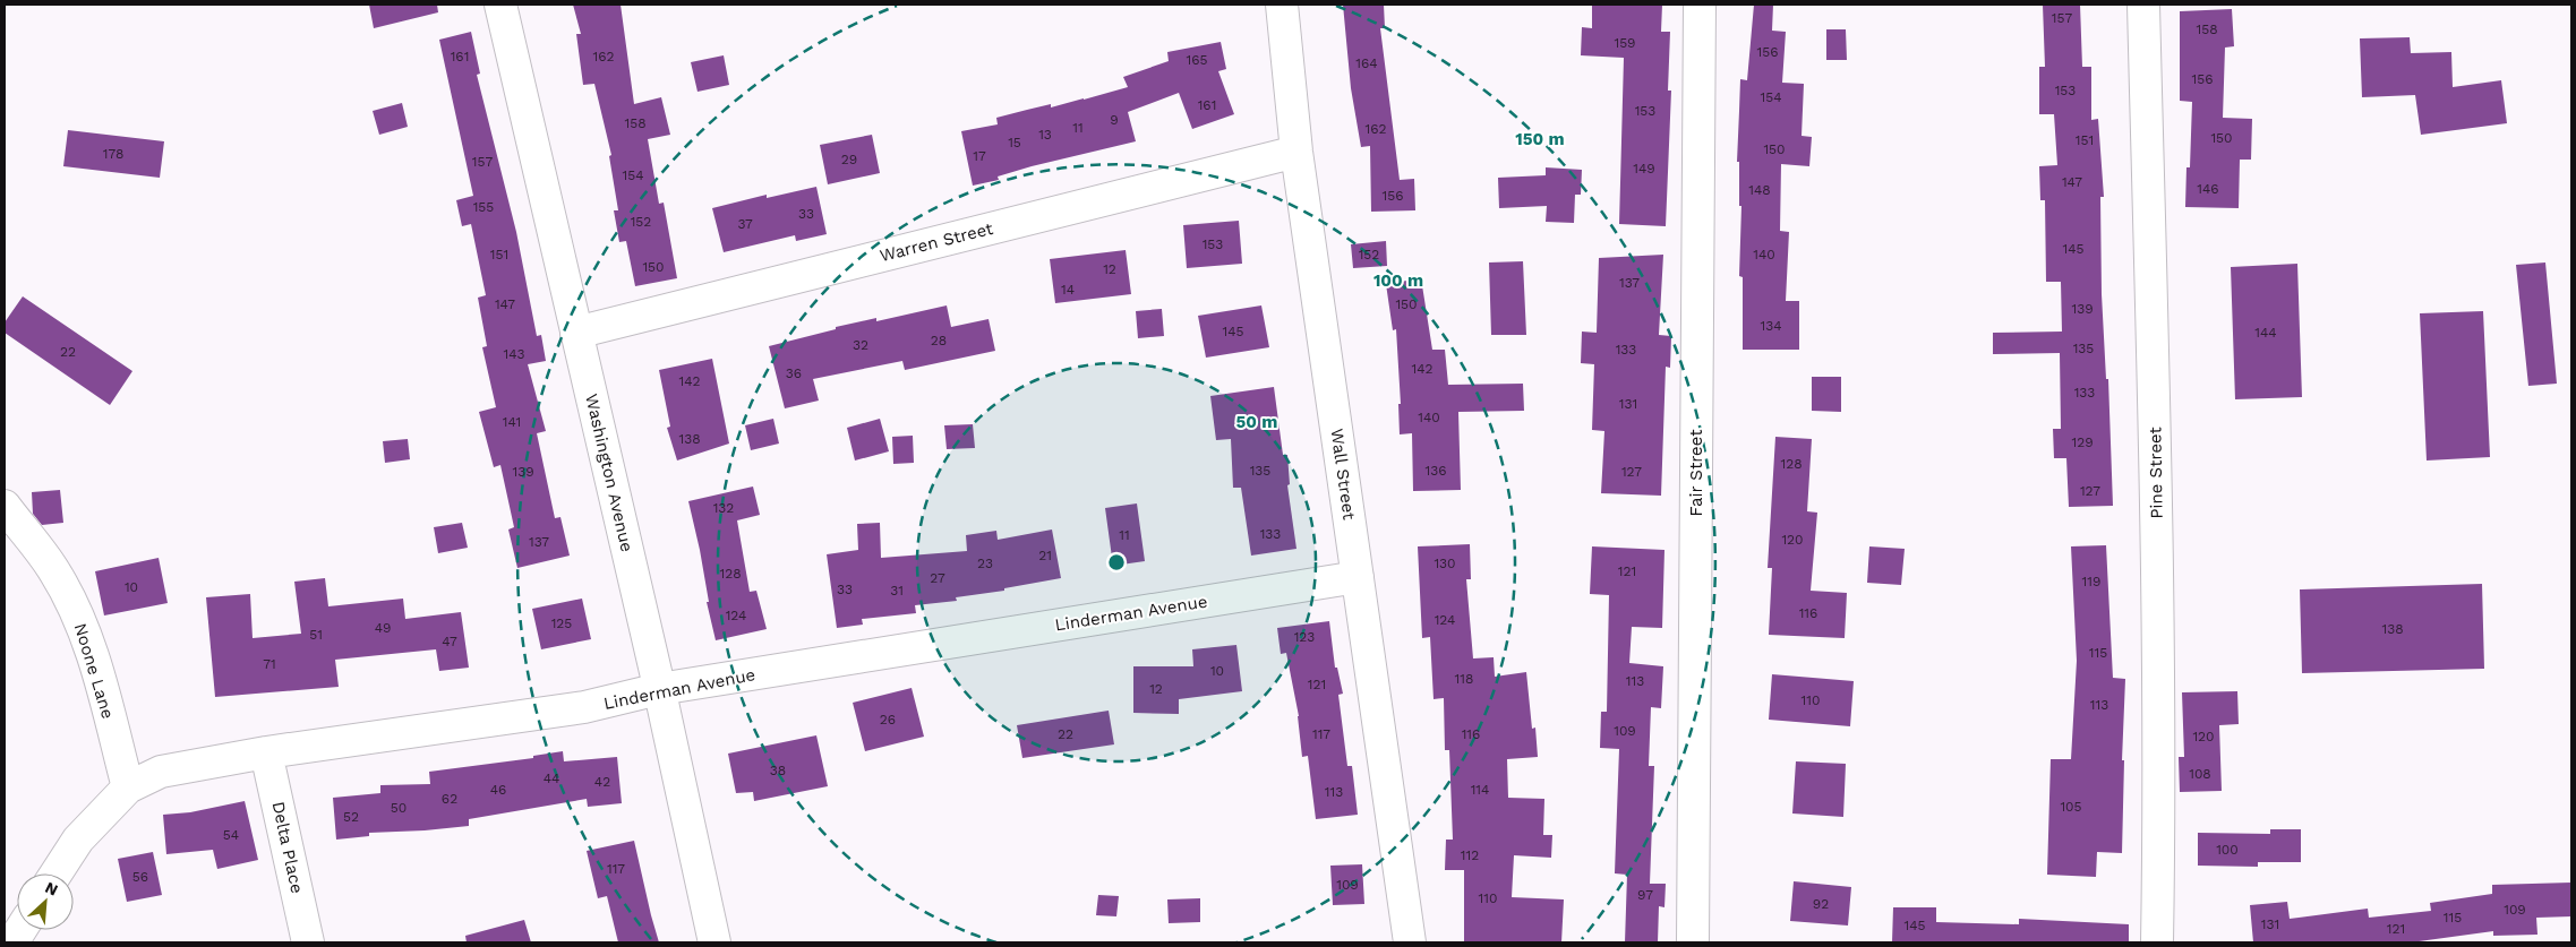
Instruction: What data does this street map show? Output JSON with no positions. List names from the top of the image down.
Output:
{
  "streets": {
    "street": [
      "Warren Street",
      "Washington Avenue",
      "Fair Street",
      "Pine Street",
      "Wall Street",
      "Linderman Avenue",
      "Noone Lane",
      "Delta Place"
    ]
  },
  "crossings": [
    ["Warren Street", "Washington Avenue"],
    ["Warren Street", "Wall Street"],
    ["Washington Avenue", "Linderman Avenue"],
    ["Wall Street", "Linderman Avenue"],
    ["Linderman Avenue", "Noone Lane"],
    ["Linderman Avenue", "Delta Place"]
  ],
  "house_numbers": [
    "157",
    "158",
    "159",
    "156",
    "161",
    "162",
    "165",
    "164",
    "156",
    "153",
    "154",
    "161",
    "153",
    "9",
    "158",
    "11",
    "162",
    "13",
    "150",
    "151",
    "15",
    "150",
    "178",
    "17",
    "29",
    "157",
    "149",
    "154",
    "147",
    "146",
    "148",
    "156",
    "155",
    "33",
    "152",
    "37",
    "153",
    "145",
    "151",
    "152",
    "140",
    "150",
    "12",
    "137",
    "14",
    "147",
    "150",
    "139",
    "134",
    "145",
    "144",
    "28",
    "32",
    "135",
    "133",
    "22",
    "143",
    "142",
    "36",
    "142",
    "133",
    "131",
    "140",
    "141",
    "138",
    "129",
    "128",
    "135",
    "136",
    "139",
    "127",
    "127",
    "132",
    "133",
    "11",
    "120",
    "137",
    "21",
    "23",
    "130",
    "121",
    "128",
    "27",
    "119",
    "10",
    "33",
    "31",
    "116",
    "124",
    "124",
    "125",
    "49",
    "138",
    "51",
    "123",
    "47",
    "115",
    "71",
    "10",
    "118",
    "113",
    "121",
    "12",
    "110",
    "113",
    "26",
    "109",
    "22",
    "117",
    "116",
    "120",
    "38",
    "108",
    "44",
    "42",
    "46",
    "114",
    "113",
    "62",
    "105",
    "50",
    "52",
    "54",
    "100",
    "112",
    "117",
    "56",
    "109",
    "97",
    "110",
    "92",
    "109",
    "115",
    "131",
    "145",
    "121"
  ],
  "north": "top right",
  "rings": ["150 m", "100 m", "50 m"]
}
